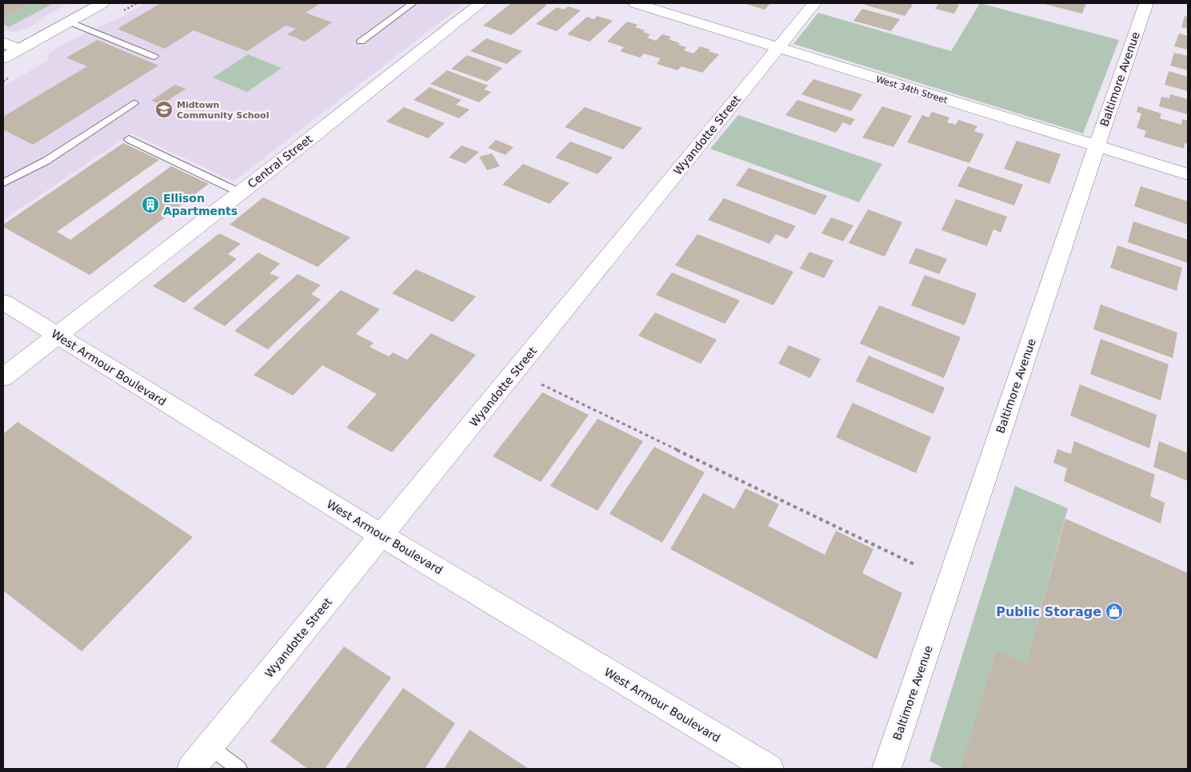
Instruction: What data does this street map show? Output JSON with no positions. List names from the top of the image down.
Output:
{
  "streets": {
    "street": [
      "Baltimore Avenue",
      "West 34th Street",
      "Wyandotte Street",
      "Central Street",
      "West Armour Boulevard"
    ]
  },
  "crossings": [
    ["Baltimore Avenue", "West 34th Street"],
    ["West 34th Street", "Wyandotte Street"],
    ["Wyandotte Street", "West Armour Boulevard"],
    ["Central Street", "West Armour Boulevard"]
  ],
  "places": {
    "school or university": ["Midtown Community School"],
    "building": ["Ellison Apartments"],
    "shop": ["Public Storage"]
  }
}
